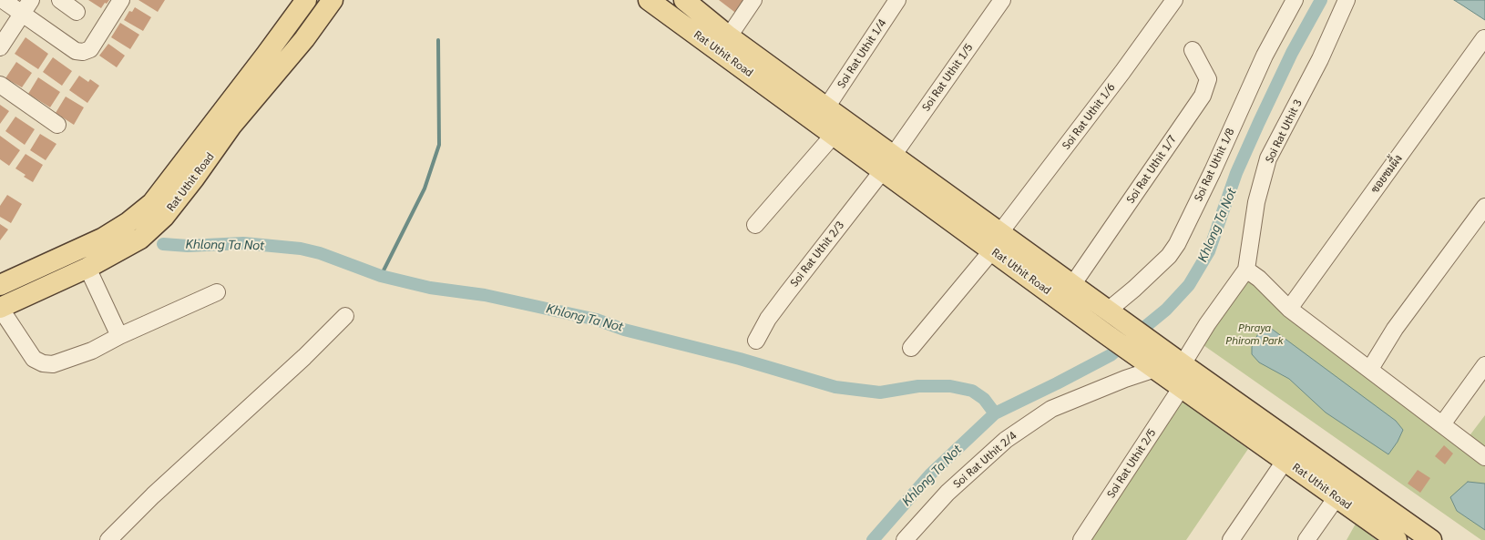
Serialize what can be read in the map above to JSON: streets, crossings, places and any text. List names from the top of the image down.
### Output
{
  "streets": {
    "main road": ["Rat Uthit Road"],
    "street": [
      "Soi Rat Uthit 1/4",
      "Soi Rat Uthit 1/5",
      "Soi Rat Uthit 1/6",
      "Soi Rat Uthit 3",
      "Soi Rat Uthit 1/8",
      "Soi Rat Uthit 1/7",
      "ซอยชมผึ้ง",
      "Soi Rat Uthit 2/3",
      "Soi Rat Uthit 2/4",
      "Soi Rat Uthit 2/5"
    ]
  },
  "crossings": [
    ["Rat Uthit Road", "Soi Rat Uthit 1/4"],
    ["Rat Uthit Road", "Soi Rat Uthit 1/5"],
    ["Rat Uthit Road", "Soi Rat Uthit 1/6"],
    ["Rat Uthit Road", "Soi Rat Uthit 3"],
    ["Rat Uthit Road", "Soi Rat Uthit 1/8"],
    ["Rat Uthit Road", "Soi Rat Uthit 1/7"],
    ["Rat Uthit Road", "Soi Rat Uthit 2/3"],
    ["Rat Uthit Road", "Soi Rat Uthit 2/4"],
    ["Rat Uthit Road", "Soi Rat Uthit 2/5"],
    ["Soi Rat Uthit 1/5", "Soi Rat Uthit 2/3"]
  ],
  "water": ["Khlong Ta Not"],
  "parks": ["Phraya Phirom Park"]
}
